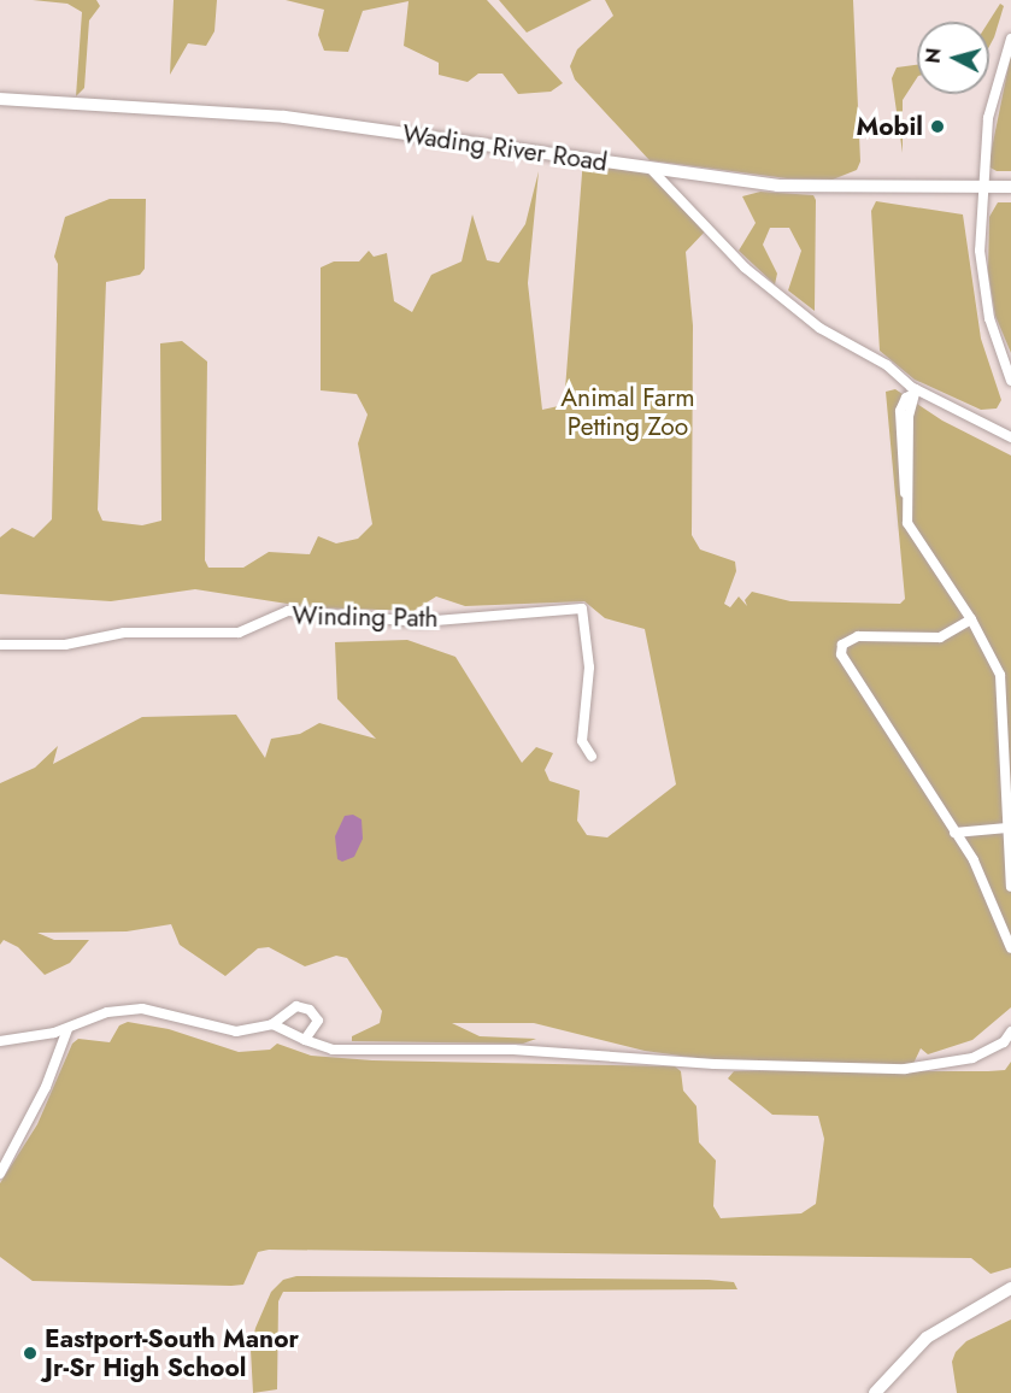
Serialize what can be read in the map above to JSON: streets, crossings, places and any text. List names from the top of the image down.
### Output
{
  "streets": {
    "main road": ["Wading River Road"],
    "street": ["Winding Path"]
  },
  "parks": ["Animal Farm Petting Zoo"],
  "places": ["Mobil", "Eastport-South Manor Jr-Sr High School"],
  "north": "left"
}
